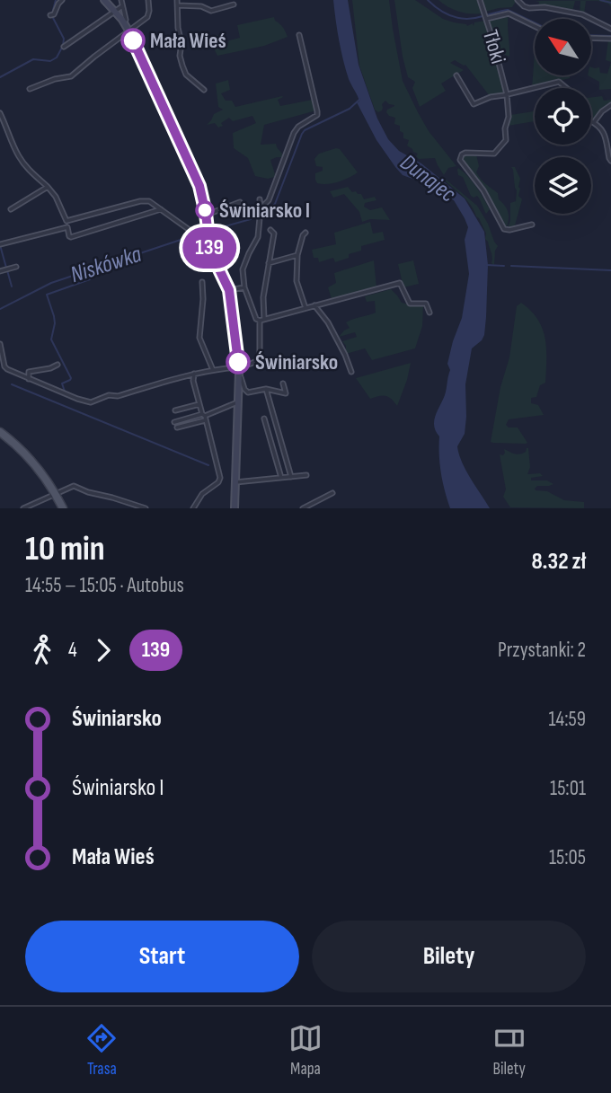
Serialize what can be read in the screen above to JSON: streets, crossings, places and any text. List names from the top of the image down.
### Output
{
  "streets": {
    "street": ["Tłoki"]
  },
  "water": ["Dunajec", "Niskówka"],
  "places": ["Mała Wieś", "Świniarsko I", "Świniarsko"],
  "lines": ["bus line 139"],
  "north": "top left",
  "page": {
    "on_map": "139",
    "heading": ["10 min", "14:55 – 15:05 · Autobus", "8.32 zł"],
    "legs": ["4", "139", "Przystanki: 2"],
    "list": [
      {
        "name": "Świniarsko",
        "value": "14:59"
      },
      {
        "name": "Świniarsko I",
        "value": "15:01"
      },
      {
        "name": "Mała Wieś",
        "value": "15:05"
      }
    ],
    "buttons": ["Start", "Bilety"],
    "tabs": ["Trasa", "Mapa", "Bilety"]
  }
}
